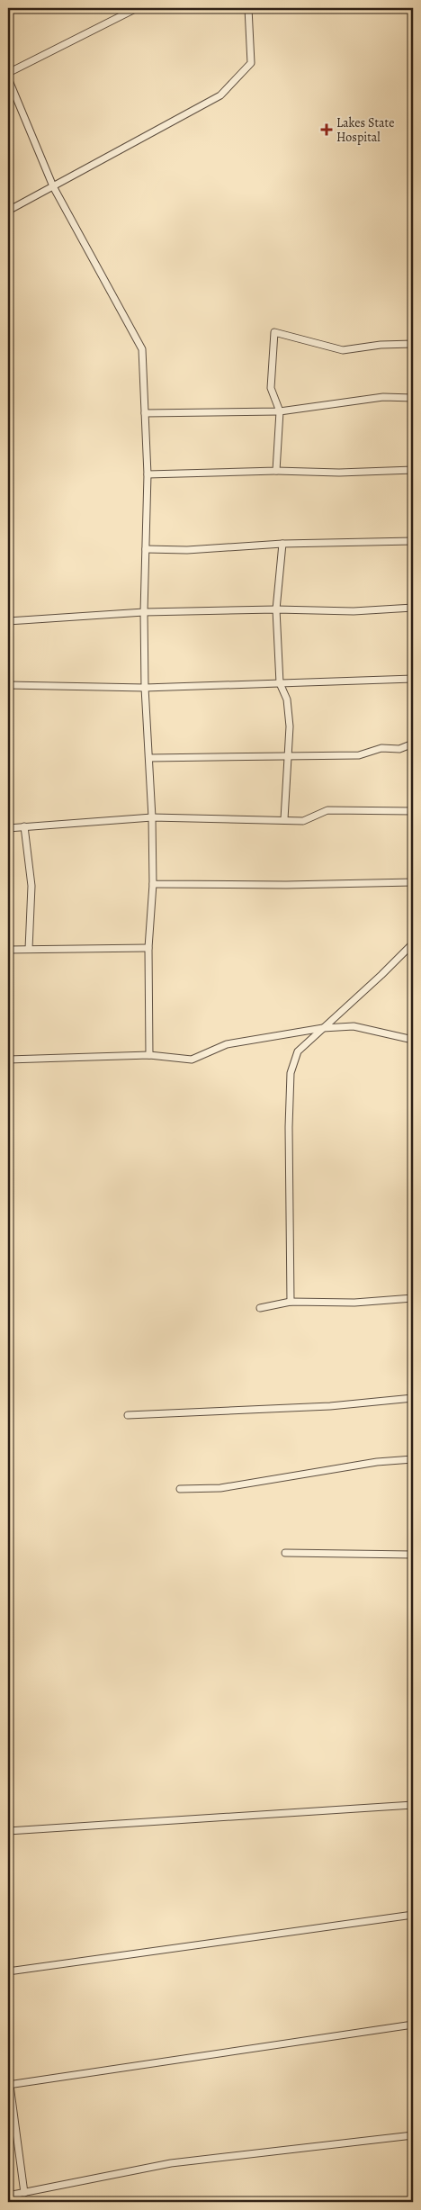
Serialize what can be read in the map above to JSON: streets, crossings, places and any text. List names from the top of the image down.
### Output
{
  "places": {
    "health": ["Lakes State Hospital"]
  }
}
